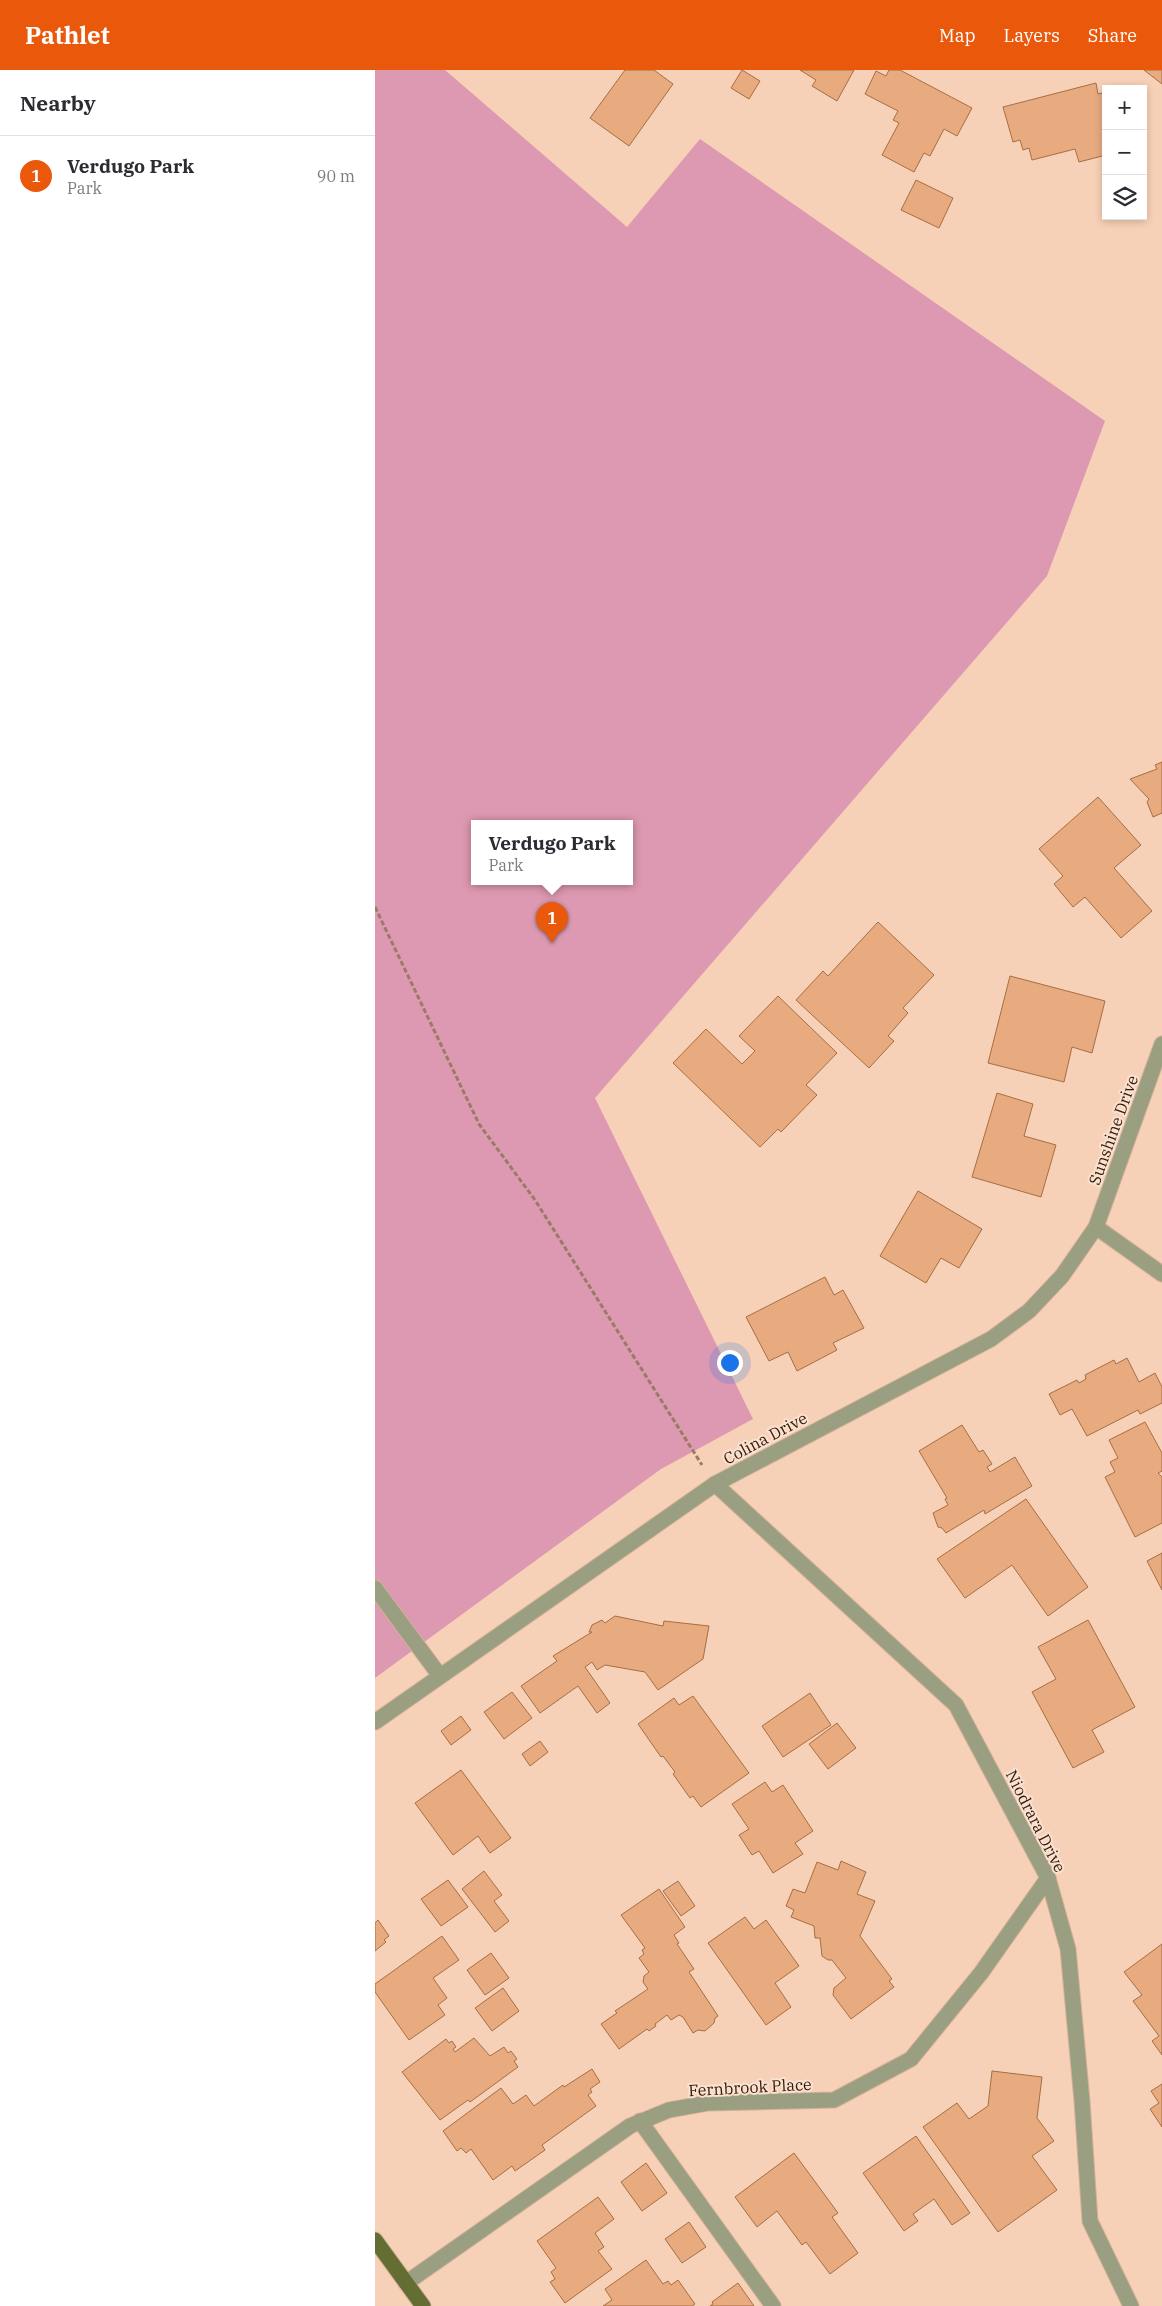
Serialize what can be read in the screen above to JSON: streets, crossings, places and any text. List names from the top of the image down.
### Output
{
  "streets": {
    "street": [
      "Sunshine Drive",
      "Colina Drive",
      "Niodrara Drive",
      "Fernbrook Place"
    ]
  },
  "crossings": [
    ["Sunshine Drive", "Colina Drive"],
    ["Colina Drive", "Niodrara Drive"],
    ["Niodrara Drive", "Fernbrook Place"]
  ],
  "page": {
    "header": "Pathlet",
    "nav": ["Map", "Layers", "Share"],
    "heading": "Nearby",
    "map_buttons": ["+", "−"],
    "list": [
      {
        "mark": "1",
        "name": "Verdugo Park",
        "note": "Park",
        "value": "90 m"
      }
    ],
    "popup": ["Verdugo Park", "Park"],
    "pins": "1"
  }
}
